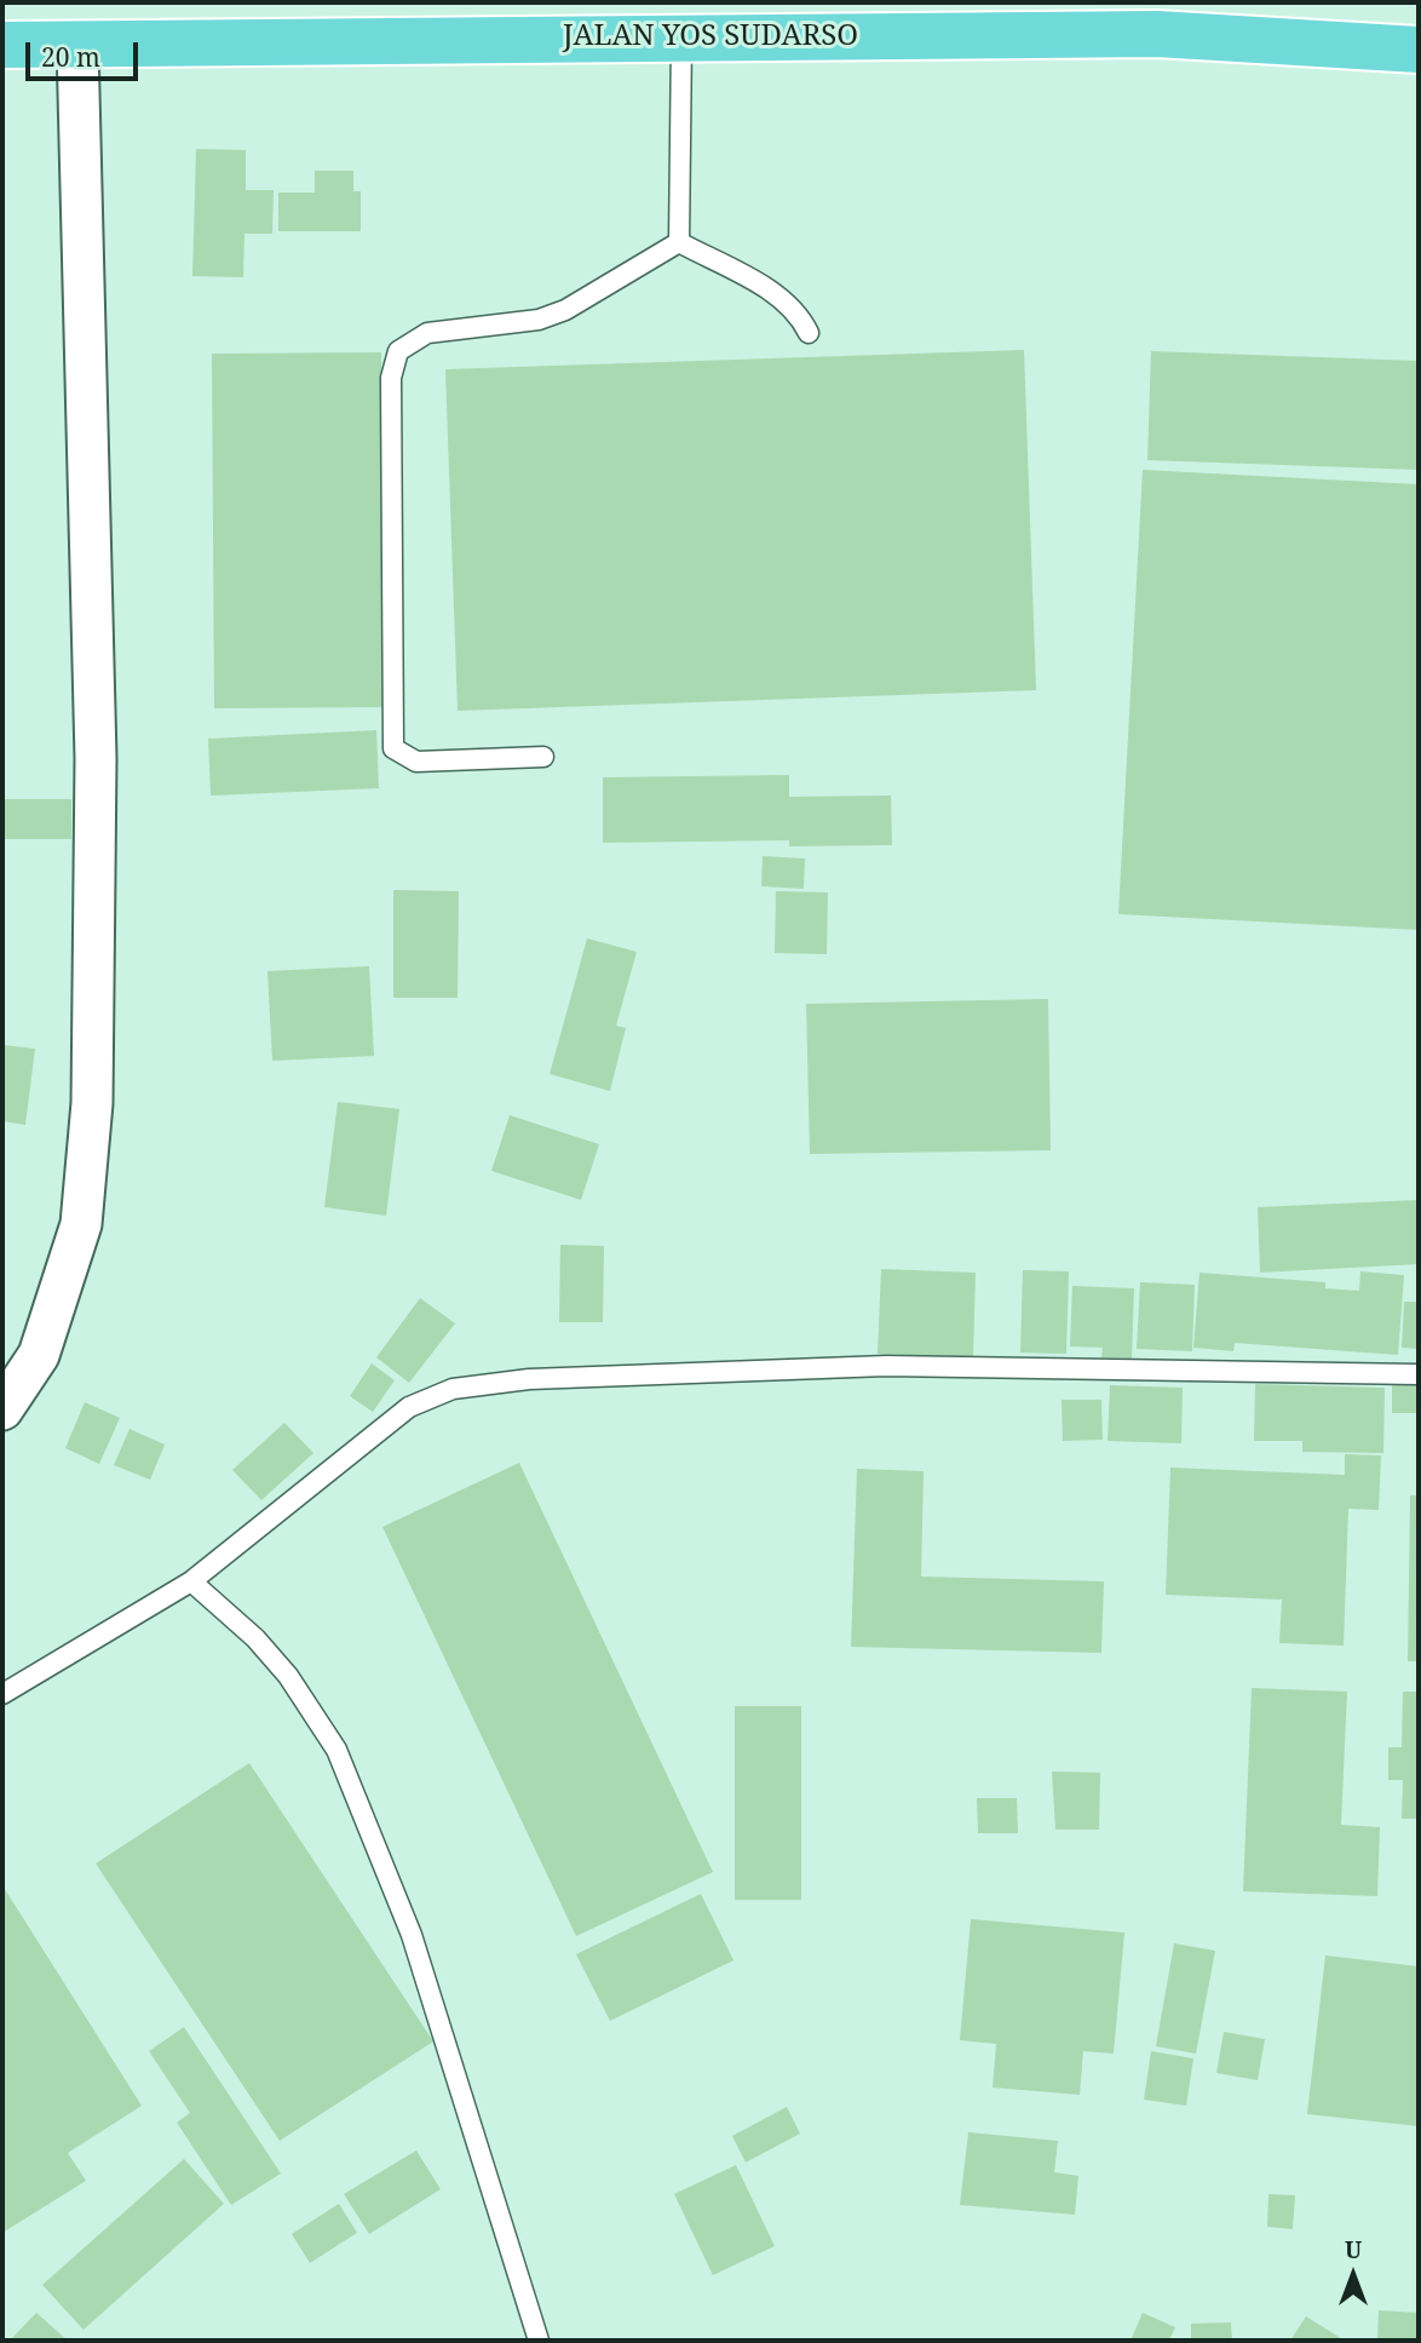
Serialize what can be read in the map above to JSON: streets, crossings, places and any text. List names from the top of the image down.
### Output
{
  "streets": {
    "main road": ["JALAN YOS SUDARSO"]
  },
  "scale_bar": "20 m",
  "north": "top"
}
